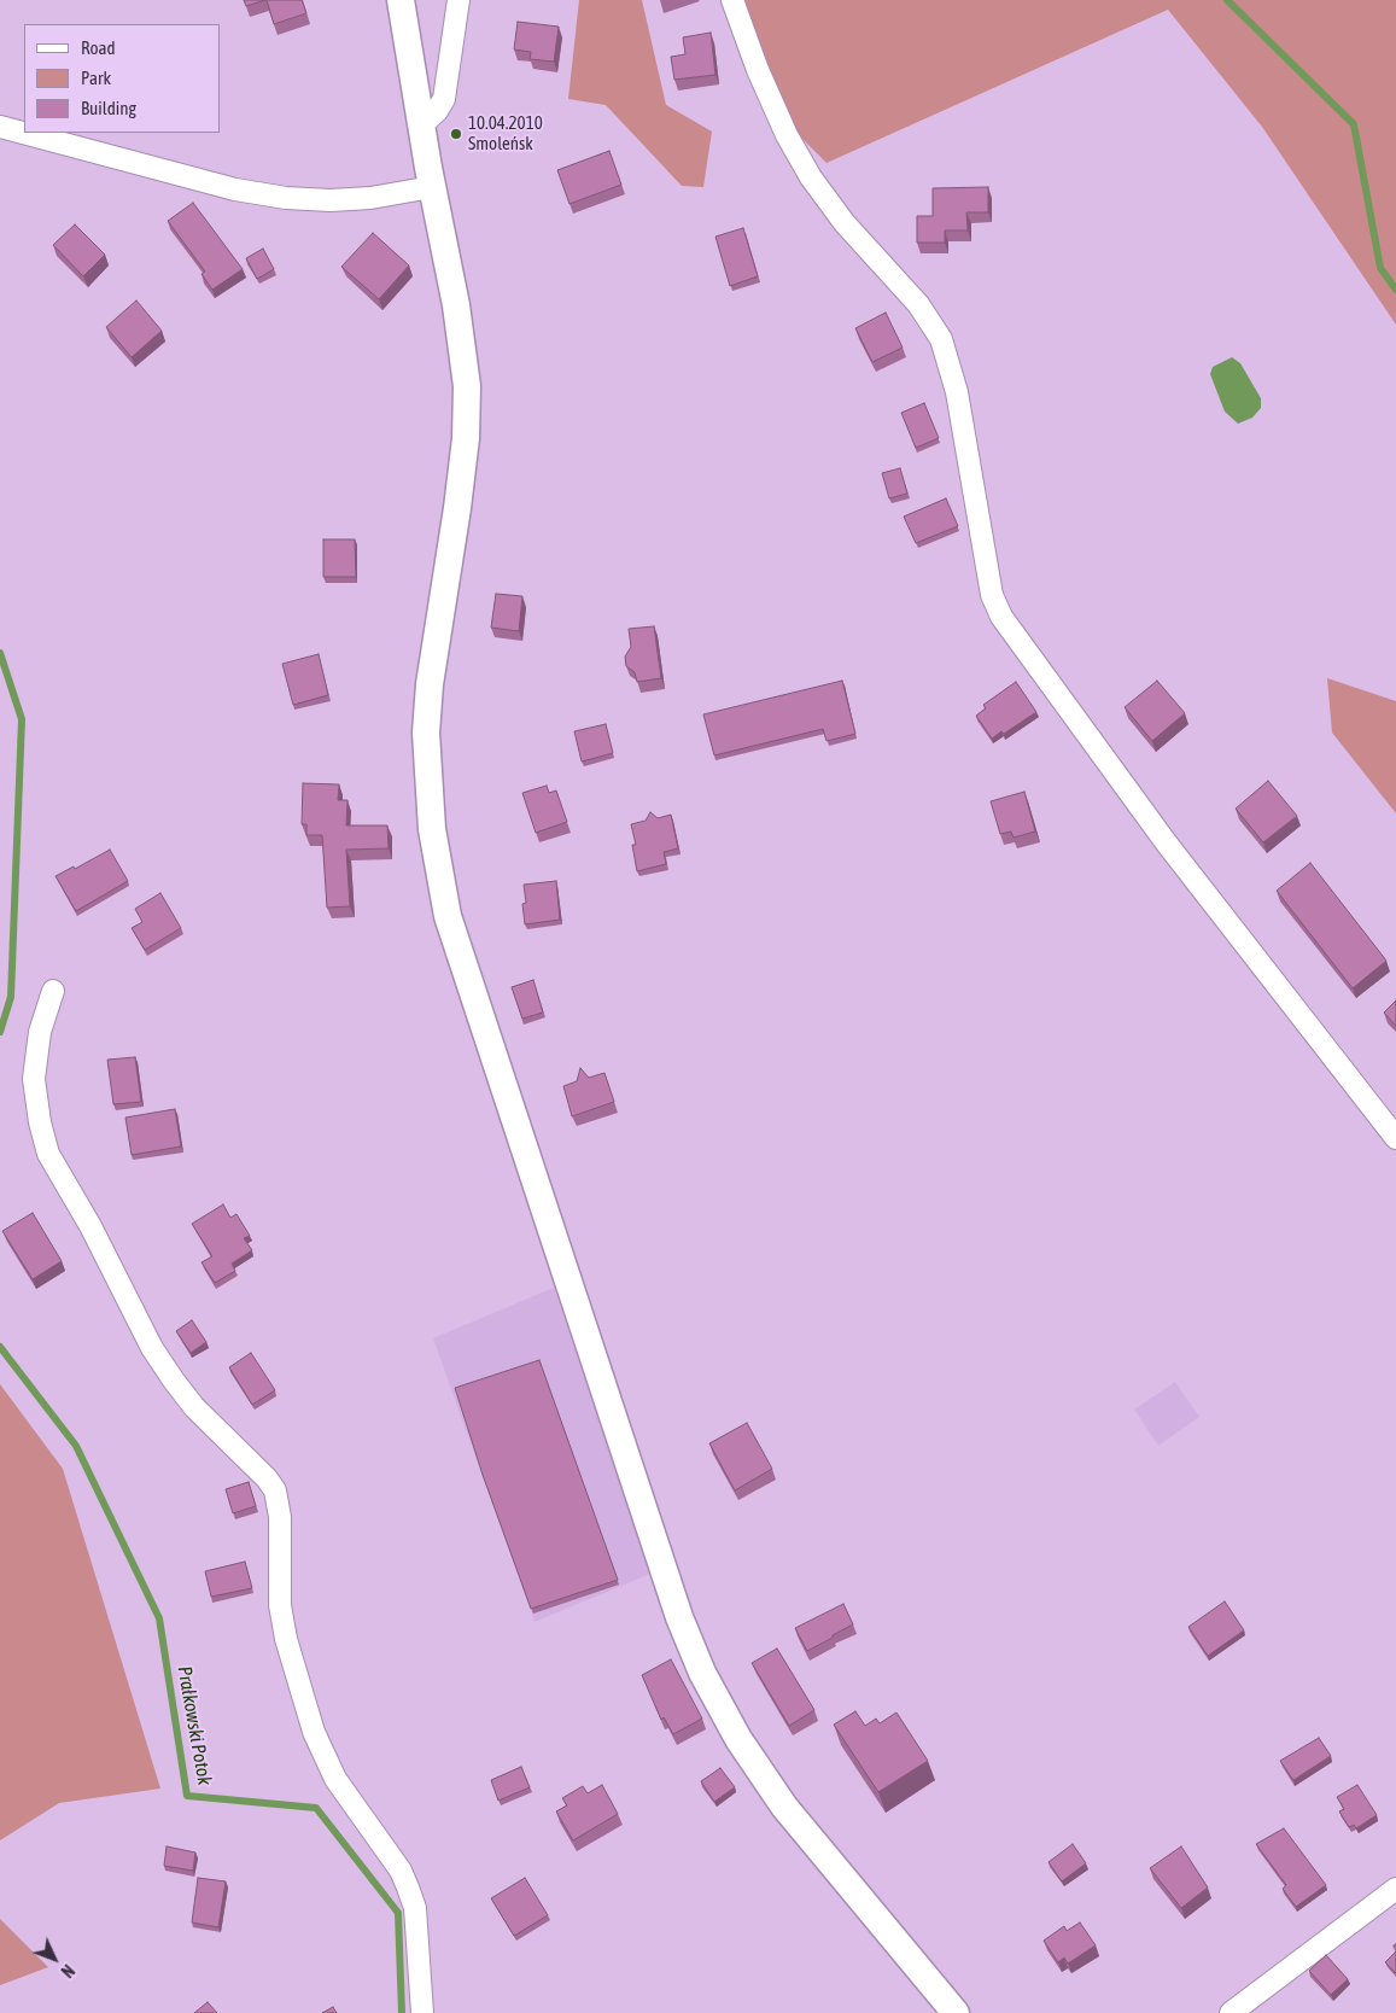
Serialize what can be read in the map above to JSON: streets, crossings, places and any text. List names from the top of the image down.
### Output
{
  "water": ["Prałkowski Potok"],
  "places": ["10.04.2010 Smoleńsk"],
  "legend": ["Road", "Park", "Building"],
  "north": "bottom right"
}
